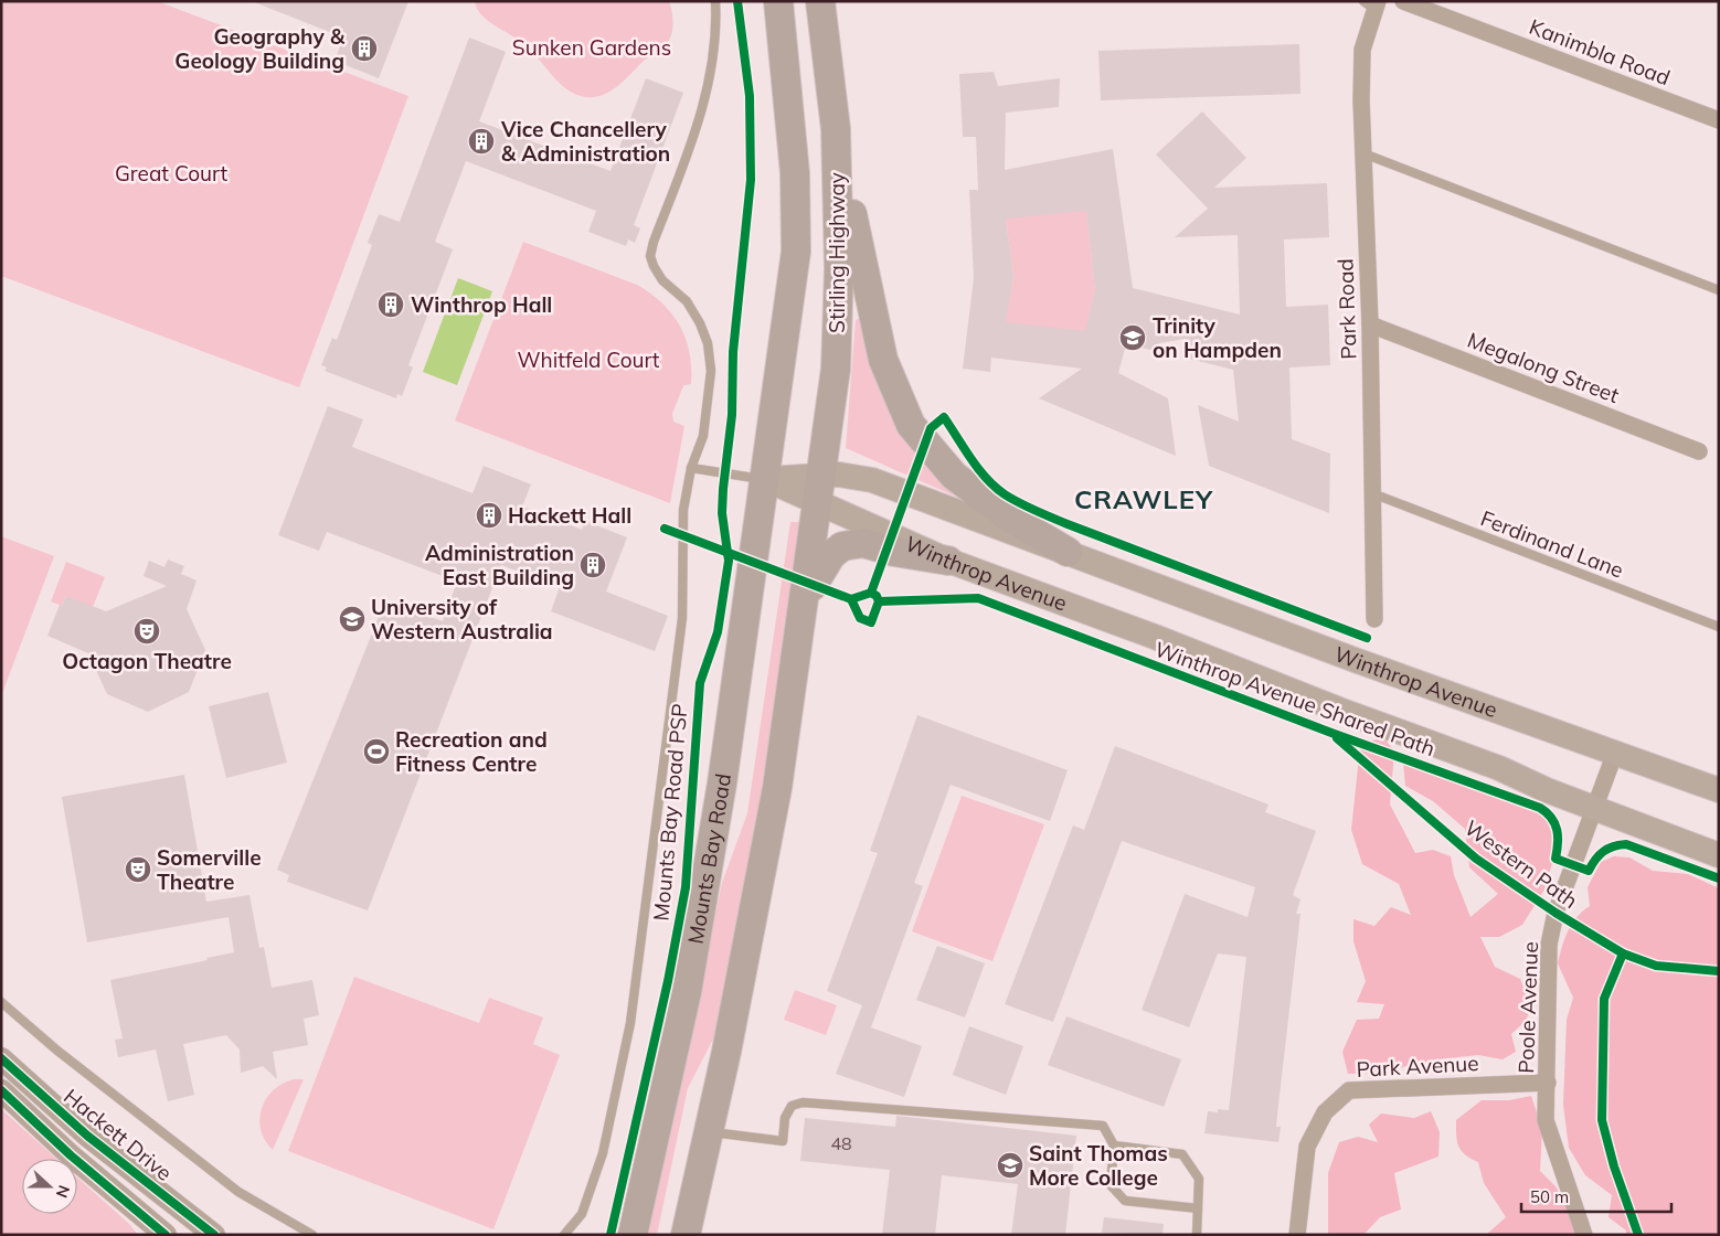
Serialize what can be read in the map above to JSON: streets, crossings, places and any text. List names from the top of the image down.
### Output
{
  "streets": {
    "highway": ["Stirling Highway", "Mounts Bay Road"],
    "main road": ["Winthrop Avenue", "Hackett Drive"],
    "street": [
      "Kanimbla Road",
      "Park Road",
      "Megalong Street",
      "Poole Avenue",
      "Park Avenue"
    ],
    "lane": ["Ferdinand Lane"],
    "cycle path": ["Winthrop Avenue Shared Path", "Mounts Bay Road PSP"]
  },
  "crossings": [
    ["Stirling Highway", "Winthrop Avenue"],
    ["Stirling Highway", "Mounts Bay Road"],
    ["Park Road", "Megalong Street"],
    ["Park Road", "Ferdinand Lane"],
    ["Winthrop Avenue", "Mounts Bay Road"],
    ["Winthrop Avenue", "Poole Avenue"],
    ["Poole Avenue", "Park Avenue"]
  ],
  "districts": ["CRAWLEY"],
  "parks": ["Sunken Gardens", "Great Court", "Whitfeld Court"],
  "places": {
    "building": [
      "Geography & Geology Building",
      "Vice Chancellery & Administration",
      "Winthrop Hall",
      "Hackett Hall",
      "Administration East Building"
    ],
    "school or university": ["Trinity on Hampden", "University of Western Australia", "Saint Thomas More College"],
    "theatre": ["Octagon Theatre", "Somerville Theatre"],
    "sports": ["Recreation and Fitness Centre"]
  },
  "house_numbers": ["48"],
  "scale_bar": "50 m",
  "north": "right"
}
